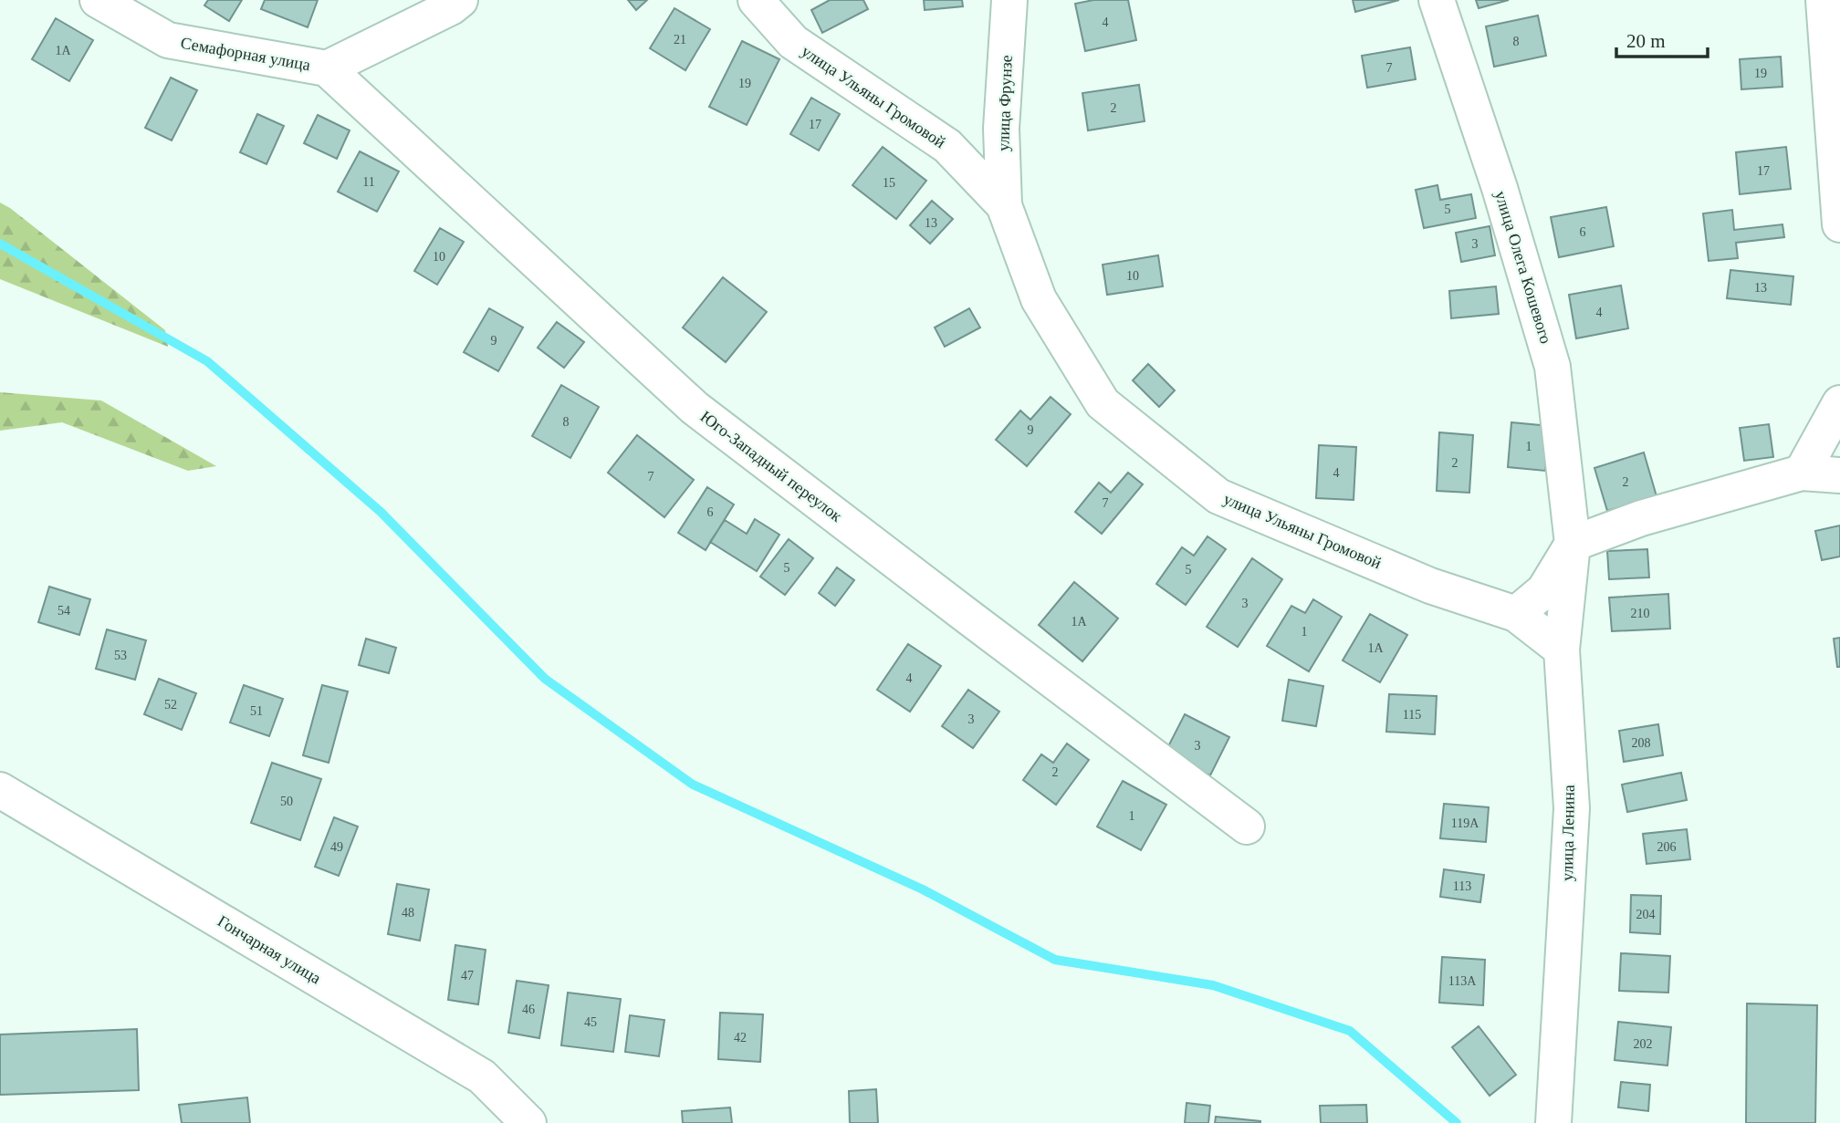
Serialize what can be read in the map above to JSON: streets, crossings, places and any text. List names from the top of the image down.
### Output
{
  "streets": {
    "street": [
      "Семафорная улица",
      "улица Ульяны Громовой",
      "улица Фрунзе",
      "улица Олега Кошевого",
      "Юго-Западный переулок",
      "улица Ленина",
      "Гончарная улица"
    ]
  },
  "crossings": [
    ["Семафорная улица", "Юго-Западный переулок"],
    ["улица Ульяны Громовой", "улица Фрунзе"],
    ["улица Ульяны Громовой", "улица Ленина"],
    ["улица Олега Кошевого", "улица Ленина"]
  ],
  "house_numbers": [
    "4",
    "21",
    "8",
    "1А",
    "7",
    "19",
    "19",
    "2",
    "17",
    "17",
    "11",
    "15",
    "5",
    "13",
    "6",
    "3",
    "10",
    "10",
    "13",
    "4",
    "9",
    "8",
    "9",
    "1",
    "2",
    "4",
    "7",
    "2",
    "7",
    "6",
    "5",
    "5",
    "3",
    "54",
    "210",
    "1А",
    "1",
    "1А",
    "53",
    "4",
    "52",
    "51",
    "115",
    "3",
    "208",
    "3",
    "2",
    "50",
    "1",
    "119А",
    "49",
    "206",
    "113",
    "48",
    "204",
    "47",
    "113А",
    "46",
    "45",
    "42",
    "202"
  ],
  "scale_bar": "20 m"
}
